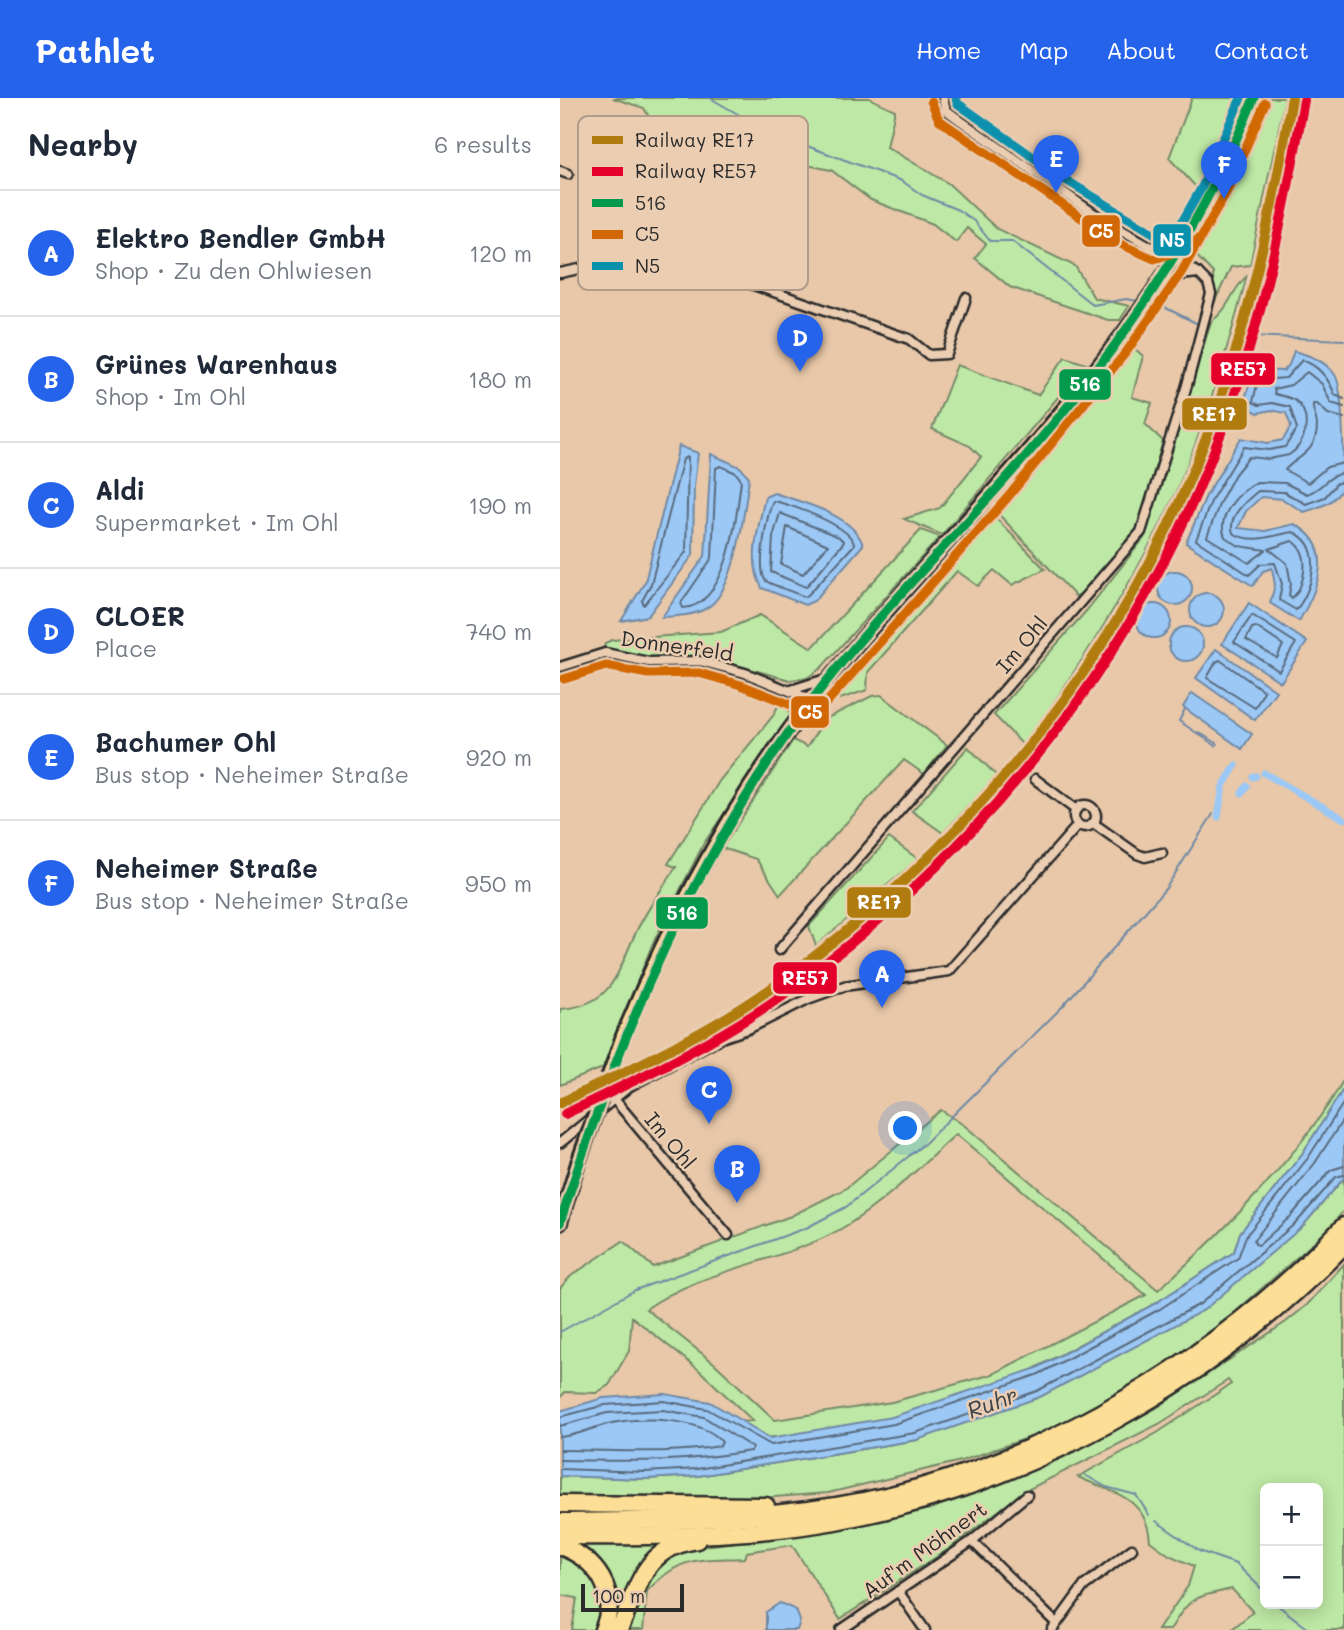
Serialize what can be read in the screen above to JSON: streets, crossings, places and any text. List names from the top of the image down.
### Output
{
  "streets": {
    "street": ["Im Ohl", "Donnerfeld", "Auf'm Möhnert"]
  },
  "water": ["Ruhr"],
  "lines": [
    "rail line RE17",
    "transit line 516",
    "transit line N5",
    "rail line RE57",
    "transit line C5"
  ],
  "legend": [
    "Railway RE17",
    "Railway RE57",
    "516",
    "C5",
    "N5"
  ],
  "scale_bar": "100 m",
  "page": {
    "header": "Pathlet",
    "nav": [
      "Home",
      "Map",
      "About",
      "Contact"
    ],
    "heading": ["Nearby", "6 results"],
    "pins": [
      "E",
      "F",
      "D",
      "A",
      "C",
      "B"
    ],
    "list": [
      {
        "mark": "A",
        "name": "Elektro Bendler GmbH",
        "note": "Shop · Zu den Ohlwiesen",
        "value": "120 m"
      },
      {
        "mark": "B",
        "name": "Grünes Warenhaus",
        "note": "Shop · Im Ohl",
        "value": "180 m"
      },
      {
        "mark": "C",
        "name": "Aldi",
        "note": "Supermarket · Im Ohl",
        "value": "190 m"
      },
      {
        "mark": "D",
        "name": "CLOER",
        "note": "Place",
        "value": "740 m"
      },
      {
        "mark": "E",
        "name": "Bachumer Ohl",
        "note": "Bus stop · Neheimer Straße",
        "value": "920 m"
      },
      {
        "mark": "F",
        "name": "Neheimer Straße",
        "note": "Bus stop · Neheimer Straße",
        "value": "950 m"
      }
    ],
    "map_buttons": ["+", "−"],
    "scale": "100 m"
  }
}
